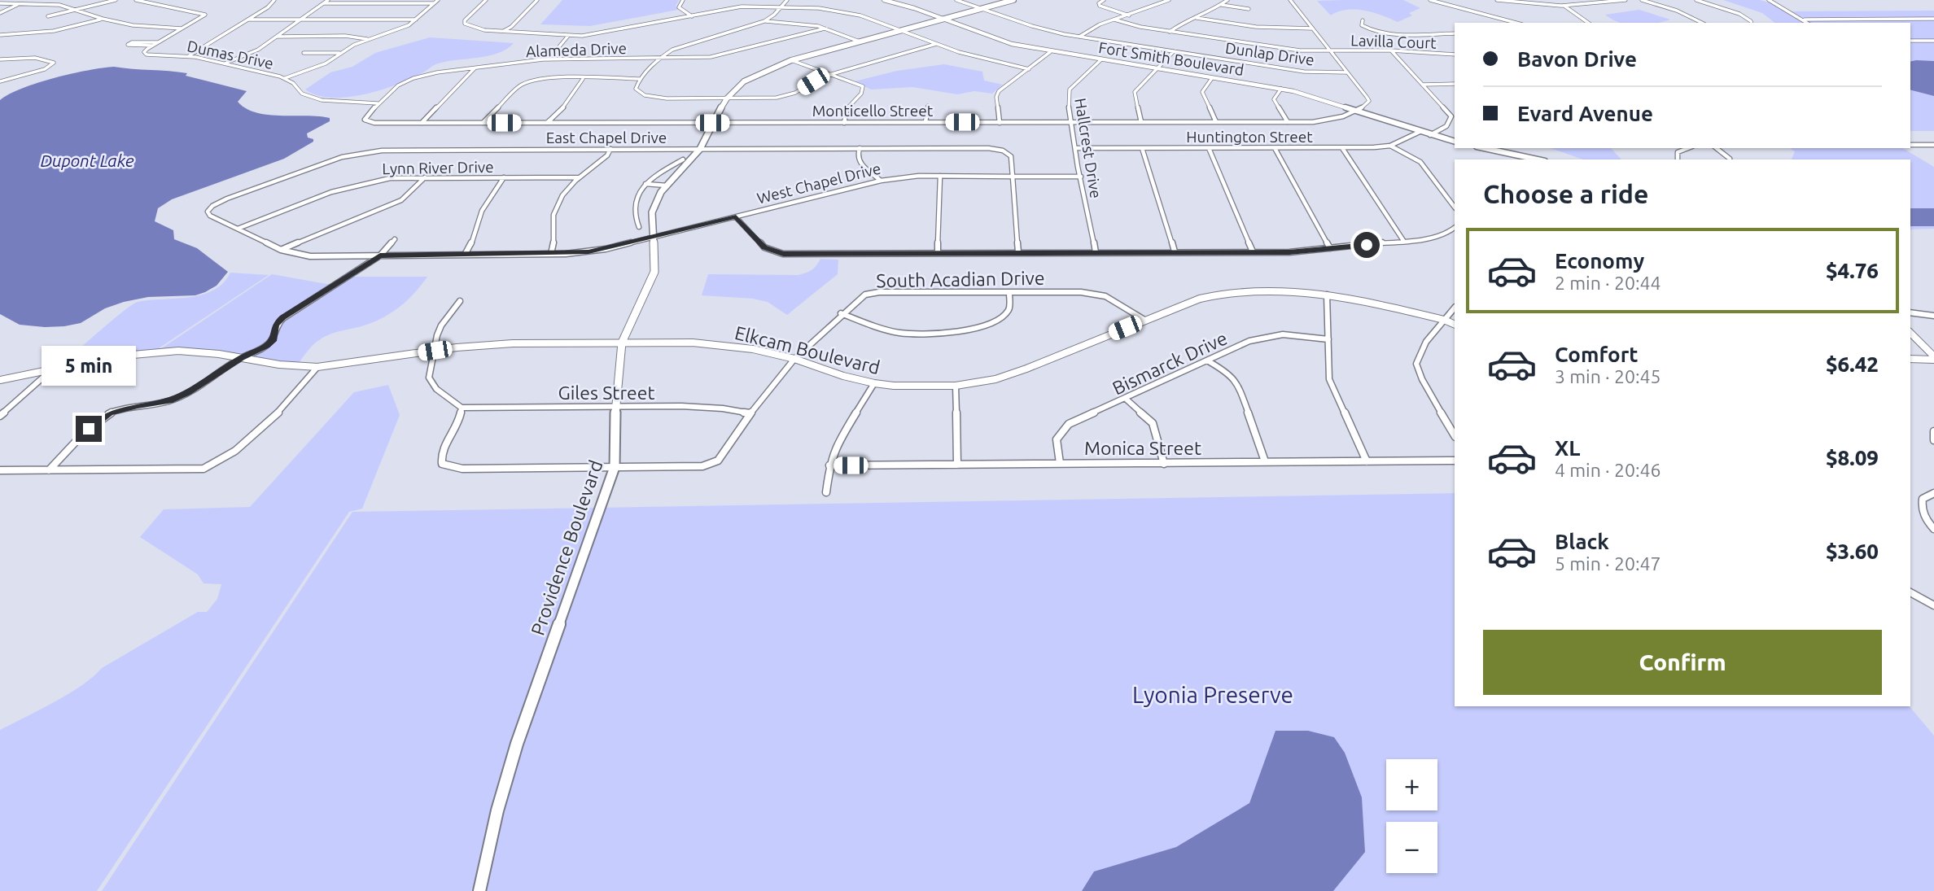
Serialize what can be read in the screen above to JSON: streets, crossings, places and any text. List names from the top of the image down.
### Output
{
  "streets": {
    "main road": ["Providence Boulevard"],
    "street": [
      "Lavilla Court",
      "Alameda Drive",
      "Dunlap Drive",
      "Dumas Drive",
      "Fort Smith Boulevard",
      "Monticello Street",
      "Huntington Street",
      "East Chapel Drive",
      "Hallcrest Drive",
      "Lynn River Drive",
      "West Chapel Drive",
      "South Acadian Drive",
      "Elkcam Boulevard",
      "Bismarck Drive",
      "Giles Street",
      "Monica Street"
    ]
  },
  "crossings": [
    ["Alameda Drive", "Dumas Drive"],
    ["Dunlap Drive", "Providence Boulevard"],
    ["Fort Smith Boulevard", "Monticello Street"],
    ["Fort Smith Boulevard", "Huntington Street"],
    ["Fort Smith Boulevard", "Hallcrest Drive"],
    ["Fort Smith Boulevard", "Providence Boulevard"],
    ["Monticello Street", "Hallcrest Drive"],
    ["Monticello Street", "Providence Boulevard"],
    ["Huntington Street", "Hallcrest Drive"],
    ["East Chapel Drive", "West Chapel Drive"],
    ["East Chapel Drive", "Providence Boulevard"],
    ["Hallcrest Drive", "West Chapel Drive"],
    ["Lynn River Drive", "West Chapel Drive"],
    ["West Chapel Drive", "Providence Boulevard"],
    ["South Acadian Drive", "Elkcam Boulevard"],
    ["South Acadian Drive", "Giles Street"],
    ["South Acadian Drive", "Providence Boulevard"],
    ["Elkcam Boulevard", "Providence Boulevard"],
    ["Bismarck Drive", "Monica Street"],
    ["Giles Street", "Providence Boulevard"]
  ],
  "water": ["Dupont Lake"],
  "parks": ["Lyonia Preserve"],
  "page": {
    "banner": ["Bavon Drive", "Evard Avenue"],
    "heading": "Choose a ride",
    "list": [
      {
        "name": "Economy",
        "note": "2 min · 20:44",
        "value": "$4.76"
      },
      {
        "name": "Comfort",
        "note": "3 min · 20:45",
        "value": "$6.42"
      },
      {
        "name": "XL",
        "note": "4 min · 20:46",
        "value": "$8.09"
      },
      {
        "name": "Black",
        "note": "5 min · 20:47",
        "value": "$3.60"
      }
    ],
    "bubble": "5 min",
    "buttons": "Confirm",
    "map_buttons": ["+", "−"]
  }
}
